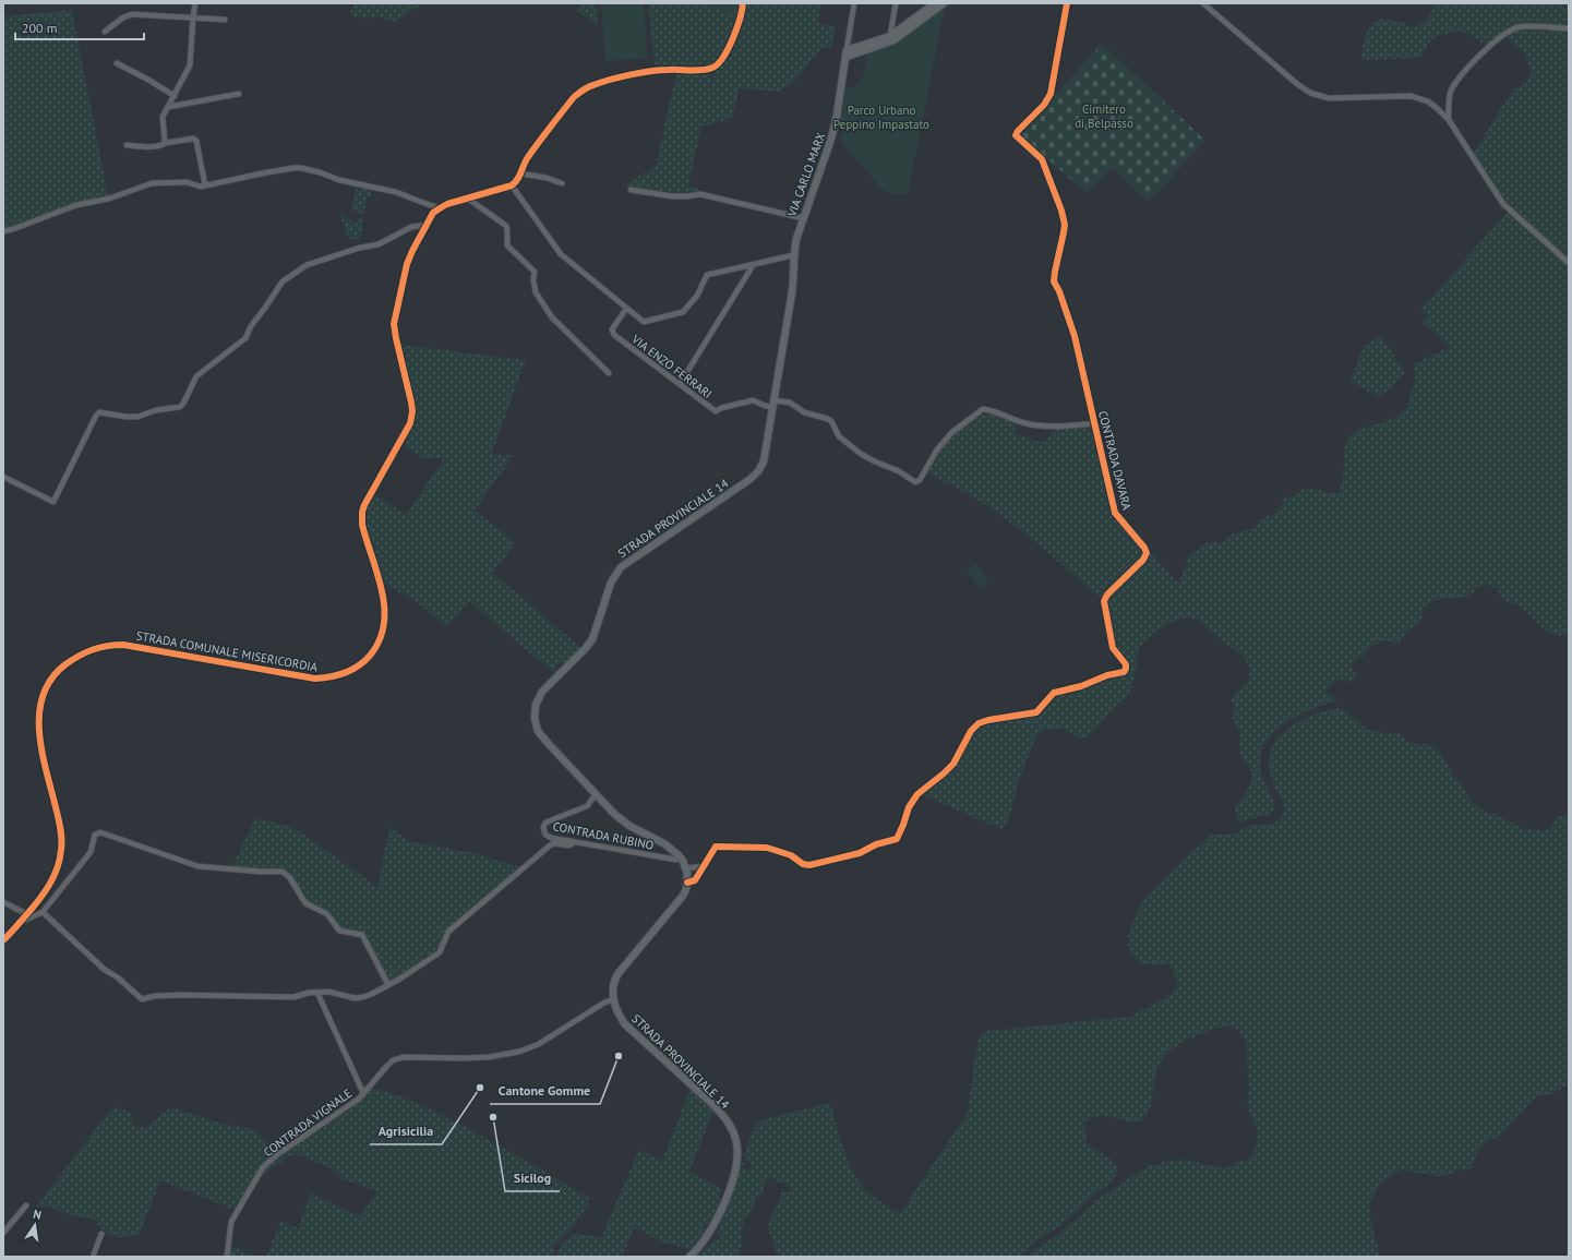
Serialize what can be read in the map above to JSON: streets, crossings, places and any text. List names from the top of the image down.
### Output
{
  "streets": {
    "main road": ["VIA CARLO MARX", "STRADA PROVINCIALE 14"],
    "street": [
      "VIA ENZO FERRARI",
      "CONTRADA DAVARA",
      "STRADA COMUNALE MISERICORDIA",
      "CONTRADA RUBINO",
      "CONTRADA VIGNALE"
    ]
  },
  "crossings": [
    ["VIA CARLO MARX", "STRADA PROVINCIALE 14"],
    ["VIA ENZO FERRARI", "STRADA PROVINCIALE 14"],
    ["CONTRADA DAVARA", "STRADA PROVINCIALE 14"],
    ["STRADA PROVINCIALE 14", "CONTRADA RUBINO"],
    ["STRADA PROVINCIALE 14", "CONTRADA VIGNALE"]
  ],
  "parks": ["Cimitero di Belpasso", "Parco Urbano Peppino Impastato"],
  "places": ["Cantone Gomme", "Agrisicilia", "Sicilog"],
  "scale_bar": "200 m",
  "north": "top"
}
